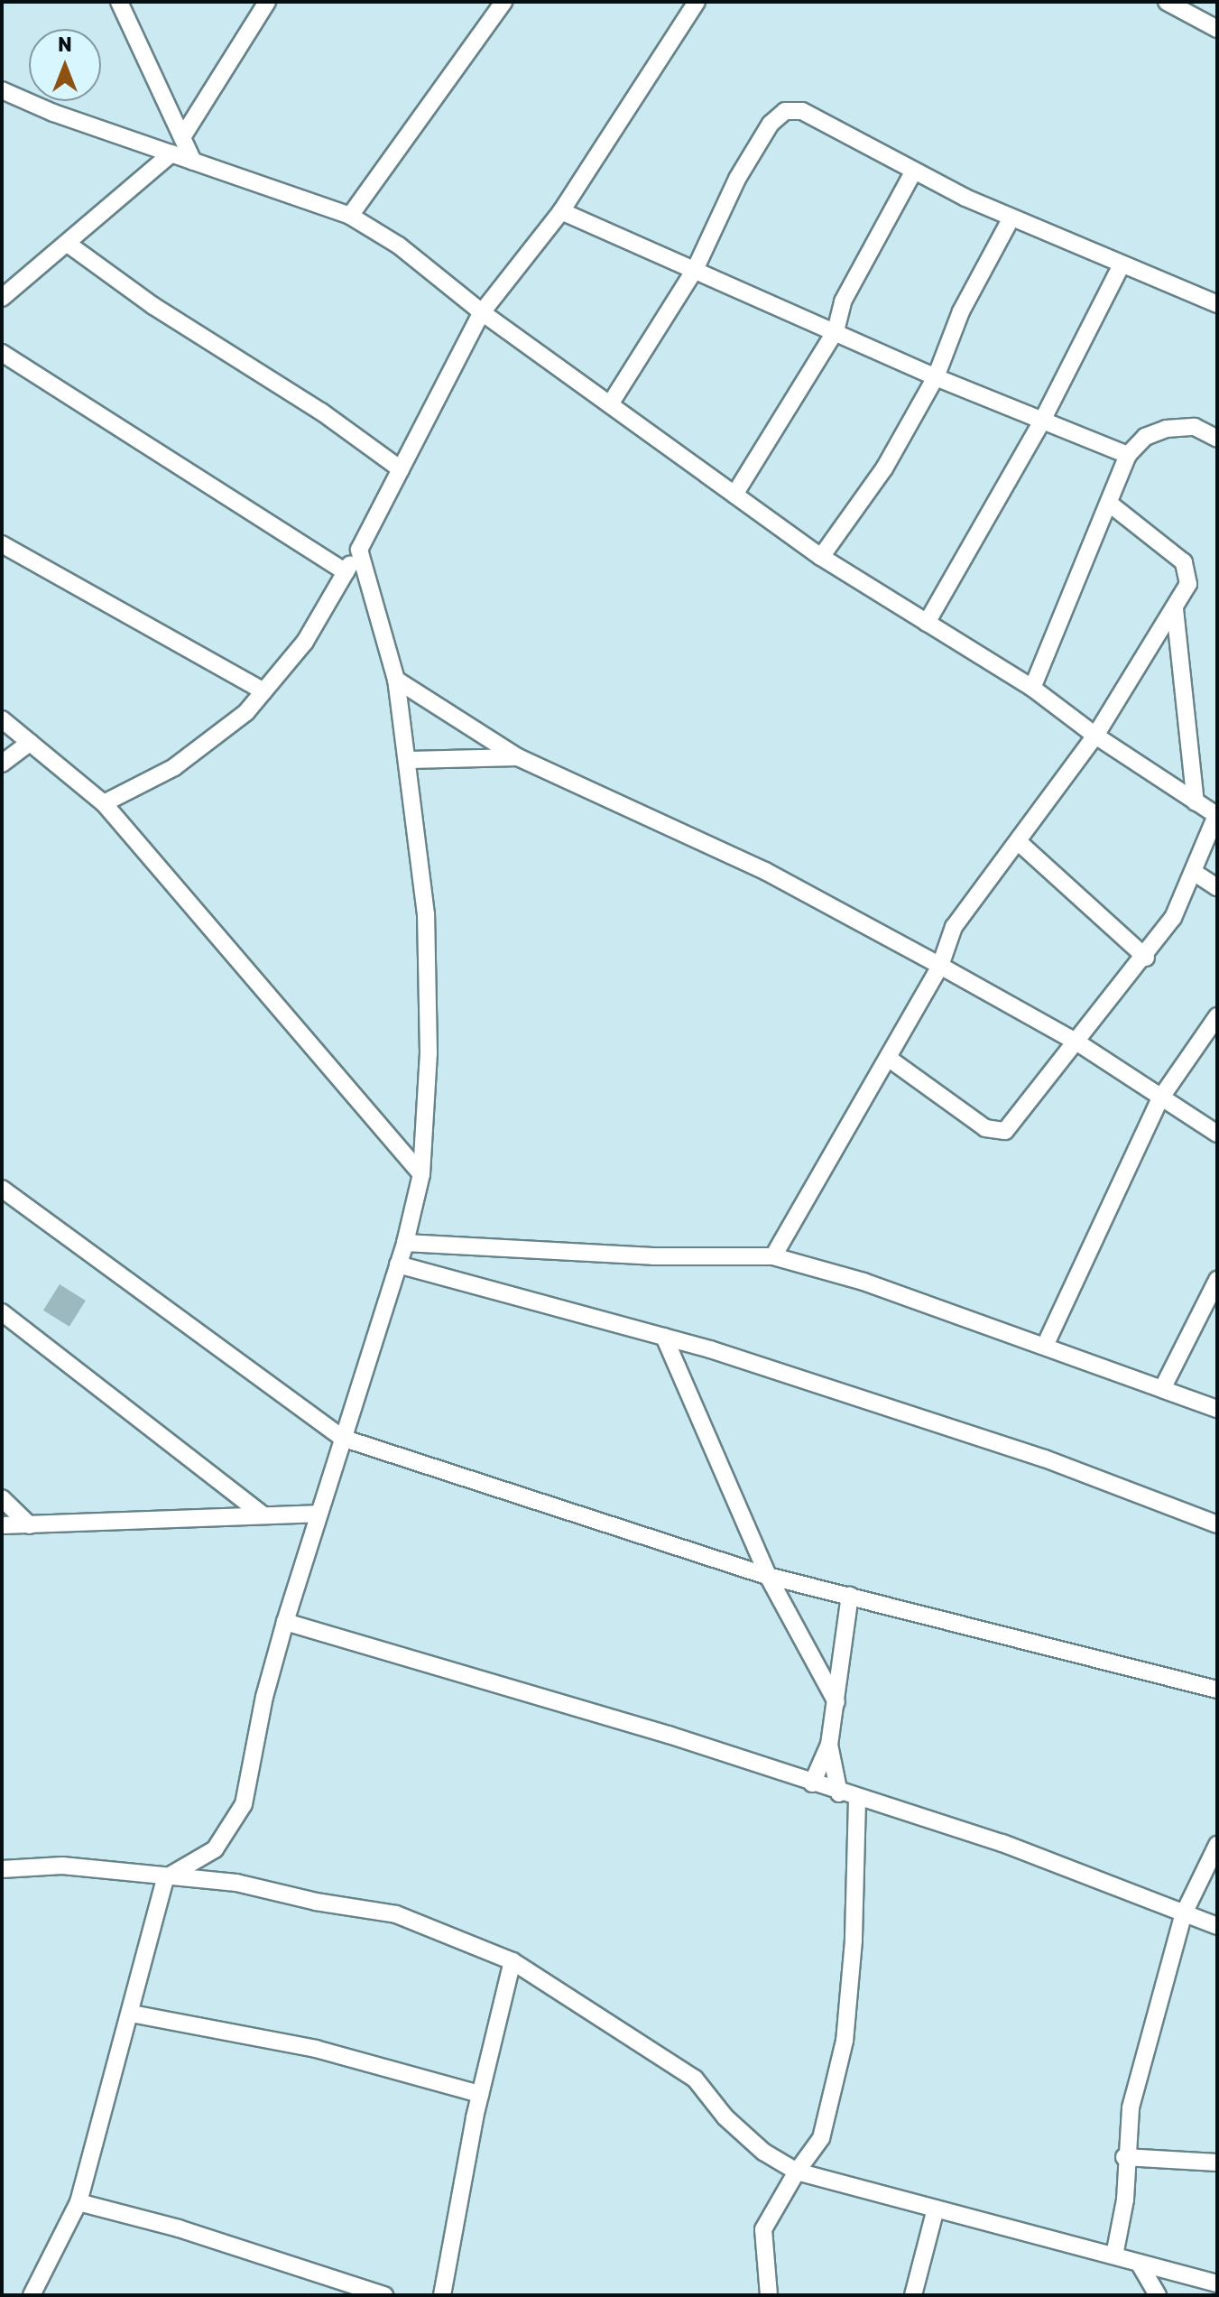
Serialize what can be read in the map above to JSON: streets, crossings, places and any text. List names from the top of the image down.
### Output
{
  "north": "top"
}
